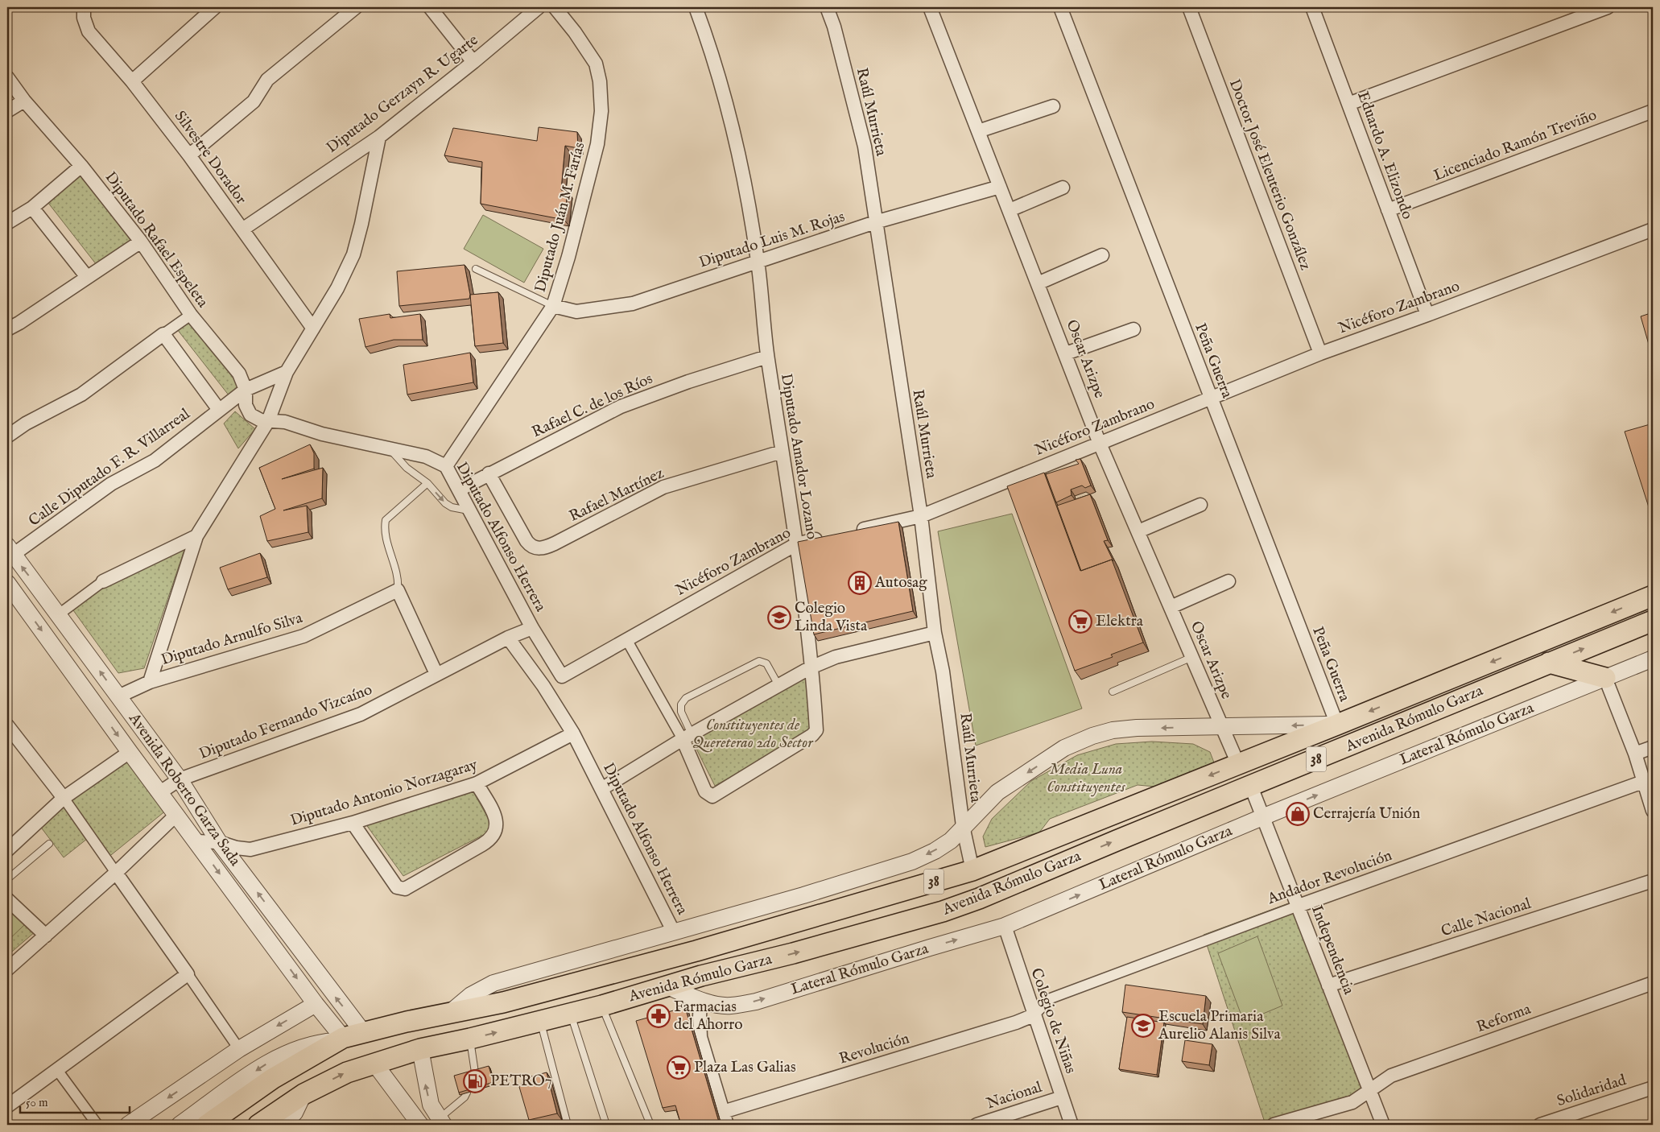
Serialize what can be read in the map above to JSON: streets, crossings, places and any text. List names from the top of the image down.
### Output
{
  "streets": {
    "main road": ["Avenida Rómulo Garza", "38"],
    "street": [
      "Diputado Gerzayn R. Ugarte",
      "Raúl Murrieta",
      "Licenciado Ramón Treviño",
      "Eduardo A. Elizondo",
      "Silvestre Dorador",
      "Doctor José Eleuterio González",
      "Diputado Juán M. Farías",
      "Diputado Rafael Espeleta",
      "Diputado Luis M. Rojas",
      "Nicéforo Zambrano",
      "Oscar Arizpe",
      "Peña Guerra",
      "Rafael C. de los Ríos",
      "Diputado Amador Lozano",
      "Calle Diputado F. R. Villarreal",
      "Rafael Martínez",
      "Diputado Alfonso Herrera",
      "Diputado Arnulfo Silva",
      "Diputado Fernando Vizcaíno",
      "Lateral Rómulo Garza",
      "Avenida Roberto Garza Sada",
      "Diputado Antonio Norzagaray",
      "Andador Revolución",
      "Calle Nacional",
      "Independencia",
      "Reforma",
      "Colegio de Niñas",
      "Revolución",
      "Solidaridad",
      "Nacional"
    ]
  },
  "crossings": [
    ["Diputado Gerzayn R. Ugarte", "Silvestre Dorador"],
    ["Raúl Murrieta", "Diputado Luis M. Rojas"],
    ["Raúl Murrieta", "Nicéforo Zambrano"],
    ["Raúl Murrieta", "Avenida Rómulo Garza"],
    ["Licenciado Ramón Treviño", "Eduardo A. Elizondo"],
    ["Eduardo A. Elizondo", "Nicéforo Zambrano"],
    ["Doctor José Eleuterio González", "Nicéforo Zambrano"],
    ["Diputado Juán M. Farías", "Diputado Luis M. Rojas"],
    ["Diputado Juán M. Farías", "Diputado Alfonso Herrera"],
    ["Diputado Rafael Espeleta", "Calle Diputado F. R. Villarreal"],
    ["Diputado Rafael Espeleta", "Diputado Alfonso Herrera"],
    ["Diputado Luis M. Rojas", "Oscar Arizpe"],
    ["Diputado Luis M. Rojas", "Diputado Amador Lozano"],
    ["Nicéforo Zambrano", "Oscar Arizpe"],
    ["Nicéforo Zambrano", "Peña Guerra"],
    ["Nicéforo Zambrano", "Diputado Amador Lozano"],
    ["Nicéforo Zambrano", "Diputado Alfonso Herrera"],
    ["Oscar Arizpe", "Avenida Rómulo Garza"],
    ["Peña Guerra", "Avenida Rómulo Garza"],
    ["Rafael C. de los Ríos", "Diputado Amador Lozano"],
    ["Rafael C. de los Ríos", "Rafael Martínez"],
    ["Rafael C. de los Ríos", "Diputado Alfonso Herrera"],
    ["Diputado Amador Lozano", "Rafael Martínez"],
    ["Calle Diputado F. R. Villarreal", "Avenida Roberto Garza Sada"],
    ["Diputado Alfonso Herrera", "Avenida Rómulo Garza"],
    ["Diputado Alfonso Herrera", "Diputado Fernando Vizcaíno"],
    ["Diputado Alfonso Herrera", "Diputado Antonio Norzagaray"],
    ["Diputado Arnulfo Silva", "Avenida Roberto Garza Sada"],
    ["Avenida Rómulo Garza", "Lateral Rómulo Garza"],
    ["Avenida Rómulo Garza", "Avenida Roberto Garza Sada"],
    ["Avenida Rómulo Garza", "Independencia"],
    ["Diputado Fernando Vizcaíno", "Avenida Roberto Garza Sada"],
    ["Lateral Rómulo Garza", "Independencia"],
    ["Lateral Rómulo Garza", "Colegio de Niñas"],
    ["Avenida Roberto Garza Sada", "Diputado Antonio Norzagaray"],
    ["Andador Revolución", "Independencia"],
    ["Andador Revolución", "Colegio de Niñas"],
    ["Andador Revolución", "Revolución"],
    ["Calle Nacional", "Independencia"],
    ["Independencia", "Reforma"],
    ["Colegio de Niñas", "Revolución"],
    ["Colegio de Niñas", "Nacional"]
  ],
  "one_way": ["Lateral Rómulo Garza"],
  "parks": ["Constituyentes de Quereterao 2do Sector", "Media Luna Constituyentes"],
  "places": {
    "building": ["Autosag"],
    "school or university": ["Colegio Linda Vista", "Escuela Primaria Aurelio Alanis Silva"],
    "supermarket": ["Elektra", "Plaza Las Galias"],
    "shop": ["Cerrajería Unión"],
    "pharmacy": ["Farmacias del Ahorro"],
    "fuel station": ["PETRO7"]
  },
  "scale_bar": "50 m"
}
